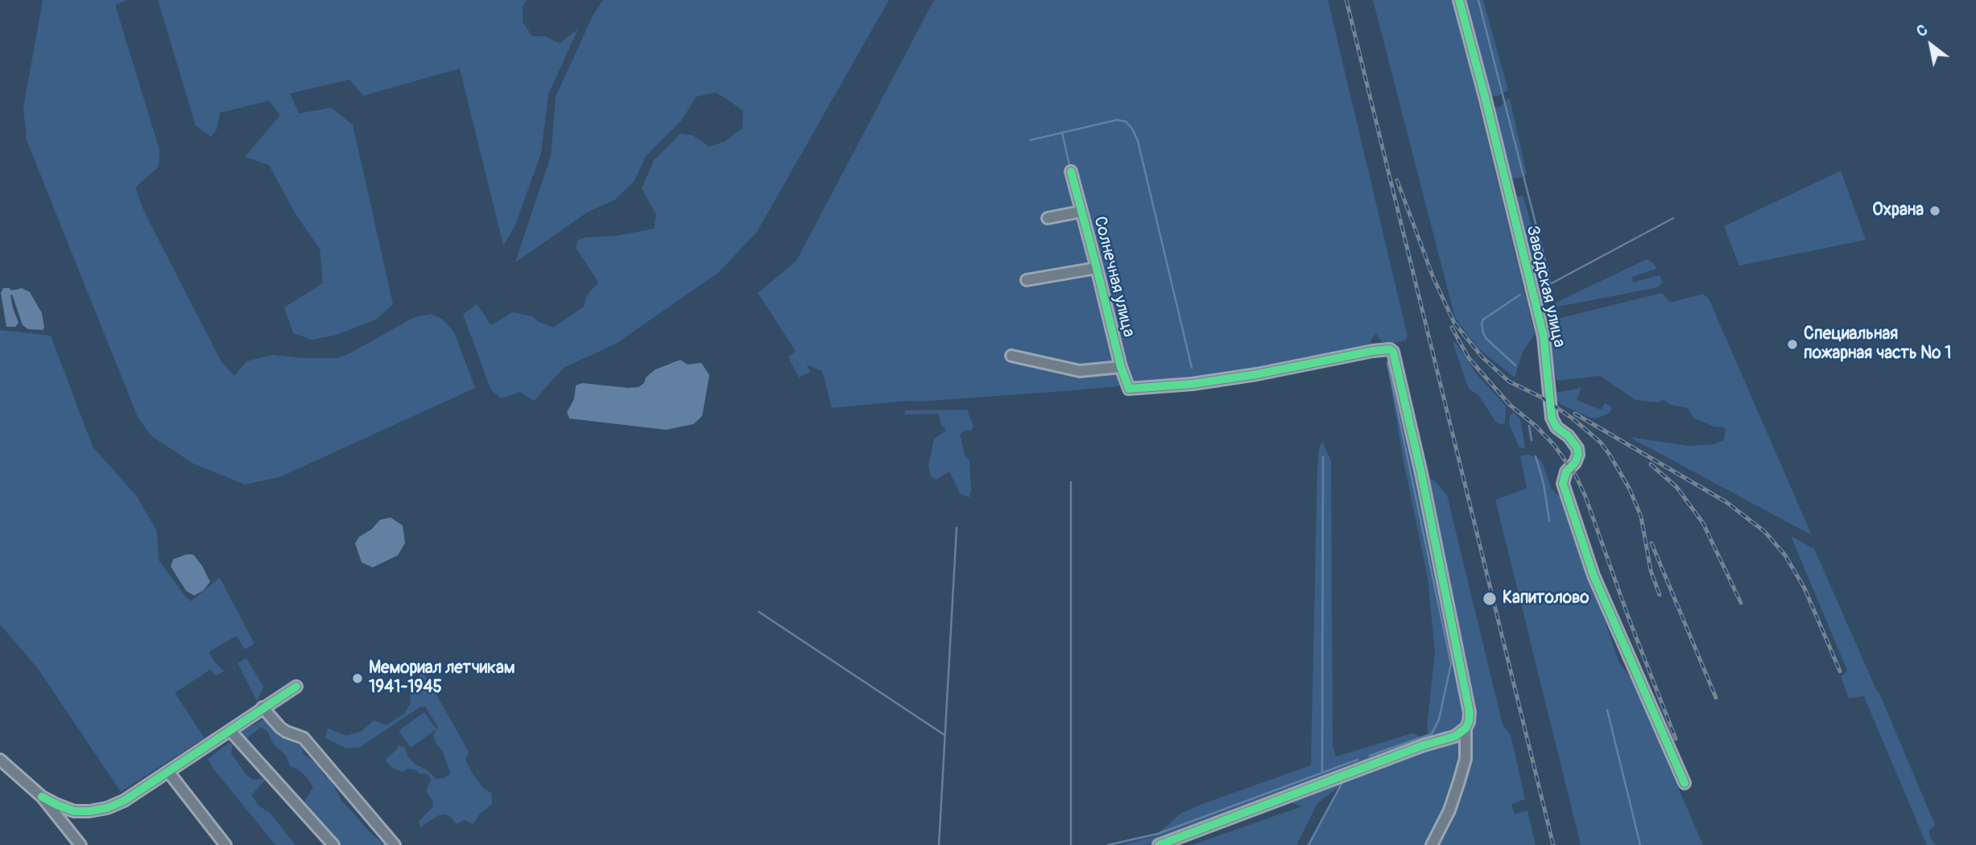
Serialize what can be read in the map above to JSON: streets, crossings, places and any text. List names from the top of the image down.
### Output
{
  "streets": {
    "street": ["Солнечная улица", "Заводская улица"]
  },
  "places": [
    "Охрана",
    "Специальная пожарная часть № 1",
    "Капитолово",
    "Мемориал летчикам 1941-1945"
  ],
  "north": "top left"
}
